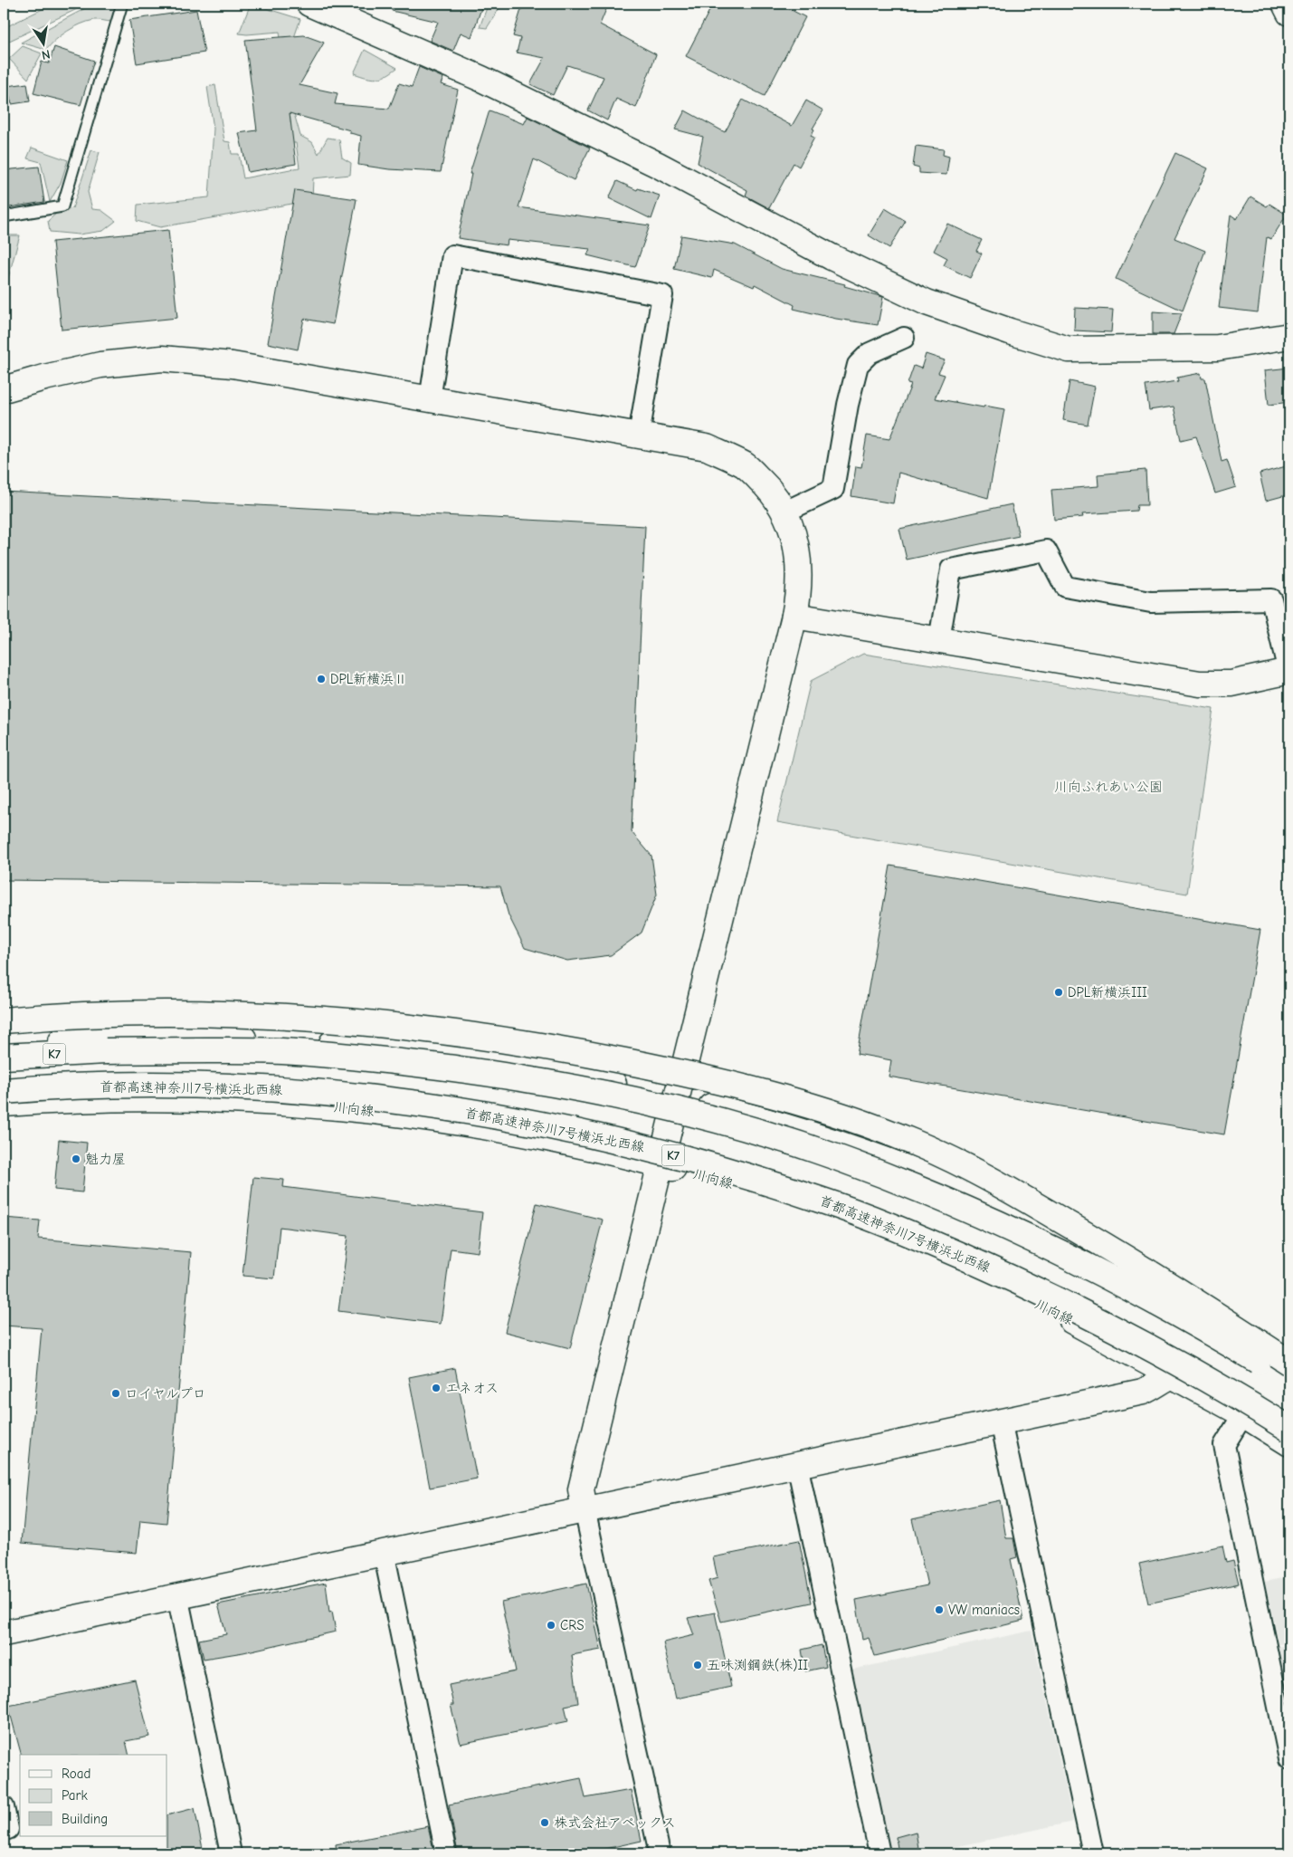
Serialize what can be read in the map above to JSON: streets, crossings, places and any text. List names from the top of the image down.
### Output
{
  "streets": {
    "main road": ["K7", "首都高速神奈川7号横浜北西線", "川向線"]
  },
  "parks": ["川向ふれあい公園"],
  "places": [
    "DPL新横浜Ⅱ",
    "DPL新横浜III",
    "魁力屋",
    "エネオス",
    "ロイヤルプロ",
    "VW maniacs",
    "CRS",
    "五味渕鋼鉄(株)II",
    "株式会社アペックス"
  ],
  "legend": ["Road", "Park", "Building"],
  "north": "bottom"
}
